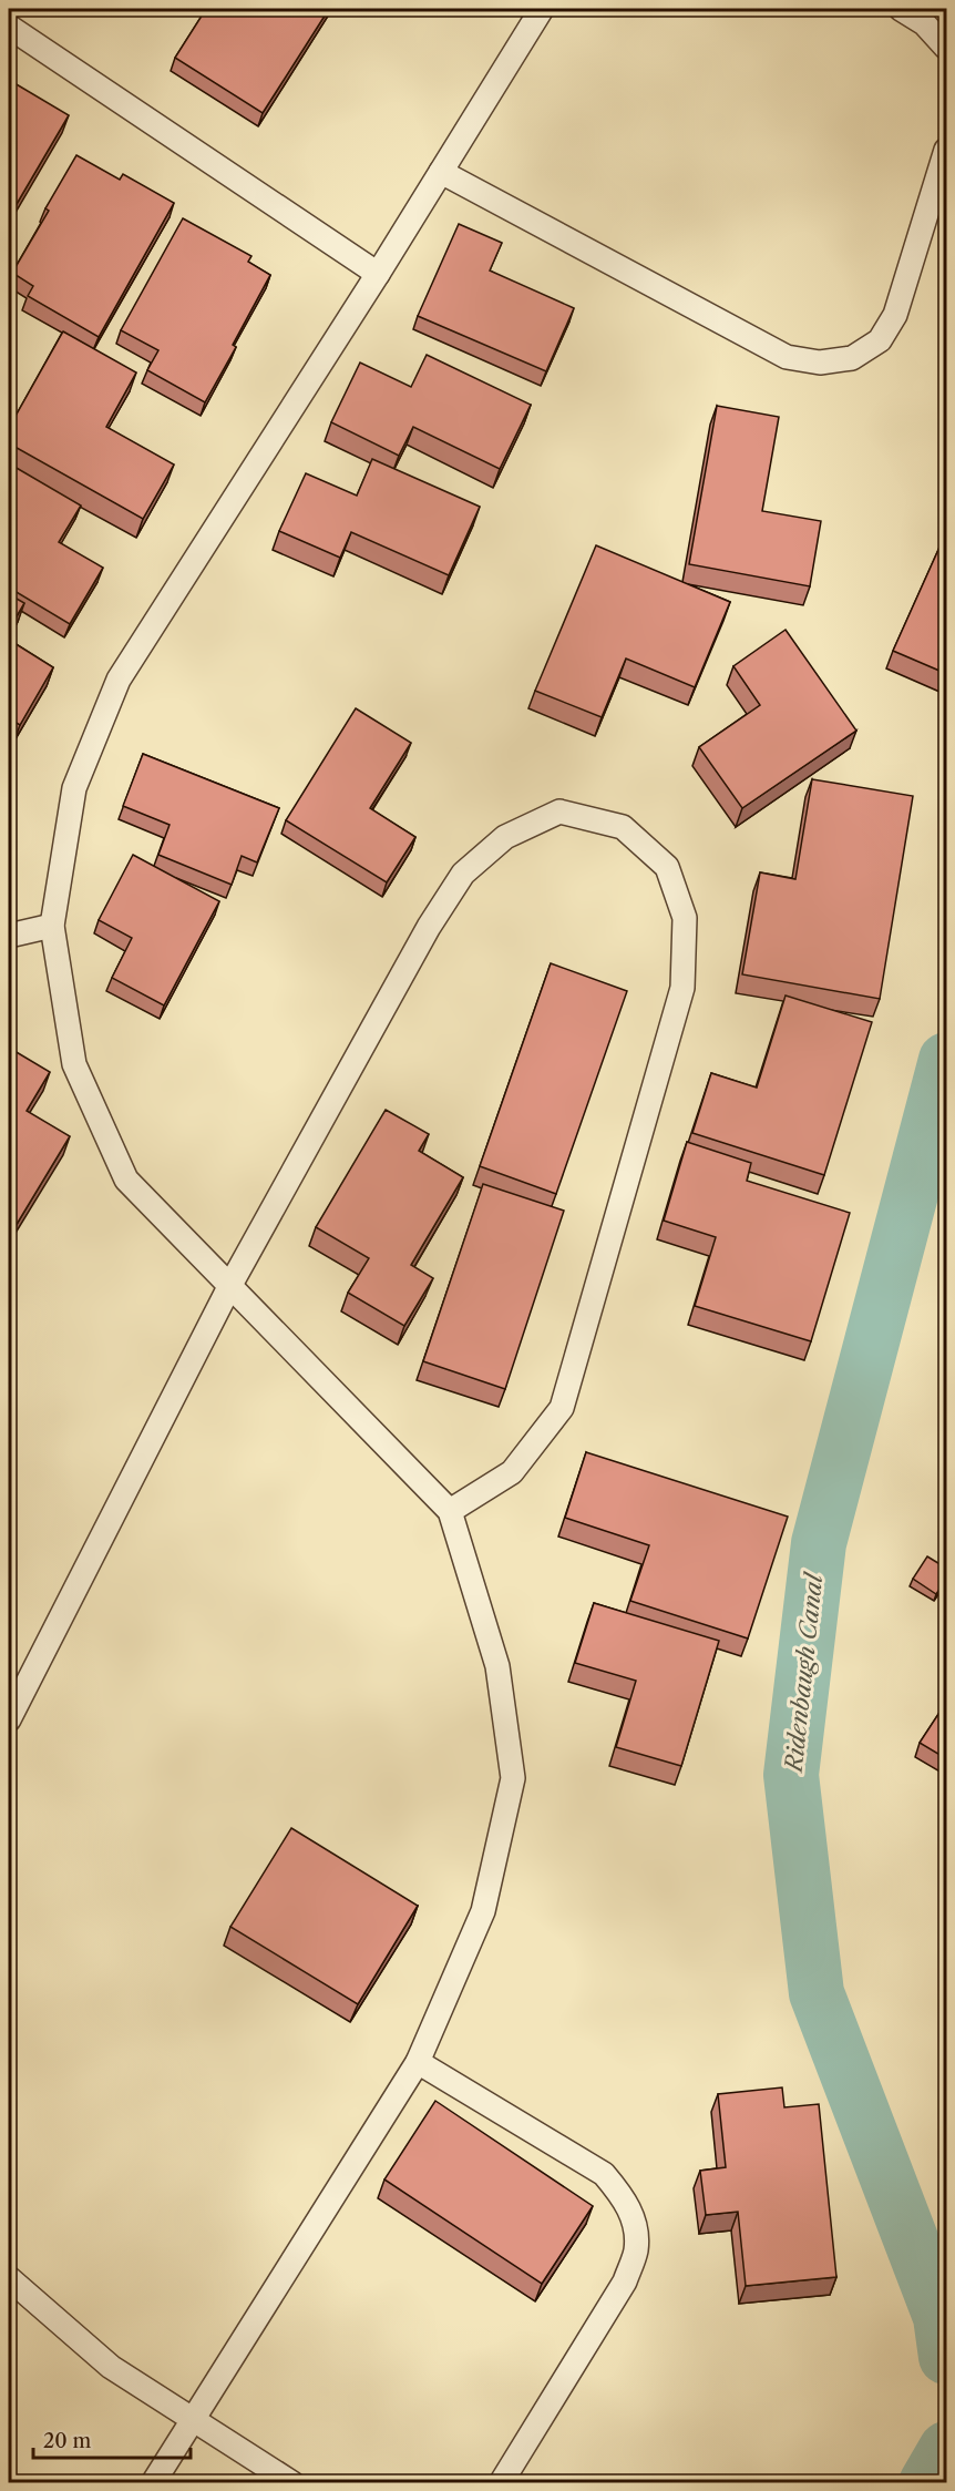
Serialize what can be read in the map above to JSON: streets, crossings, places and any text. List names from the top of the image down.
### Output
{
  "water": ["Ridenbaugh Canal"],
  "scale_bar": "20 m"
}
